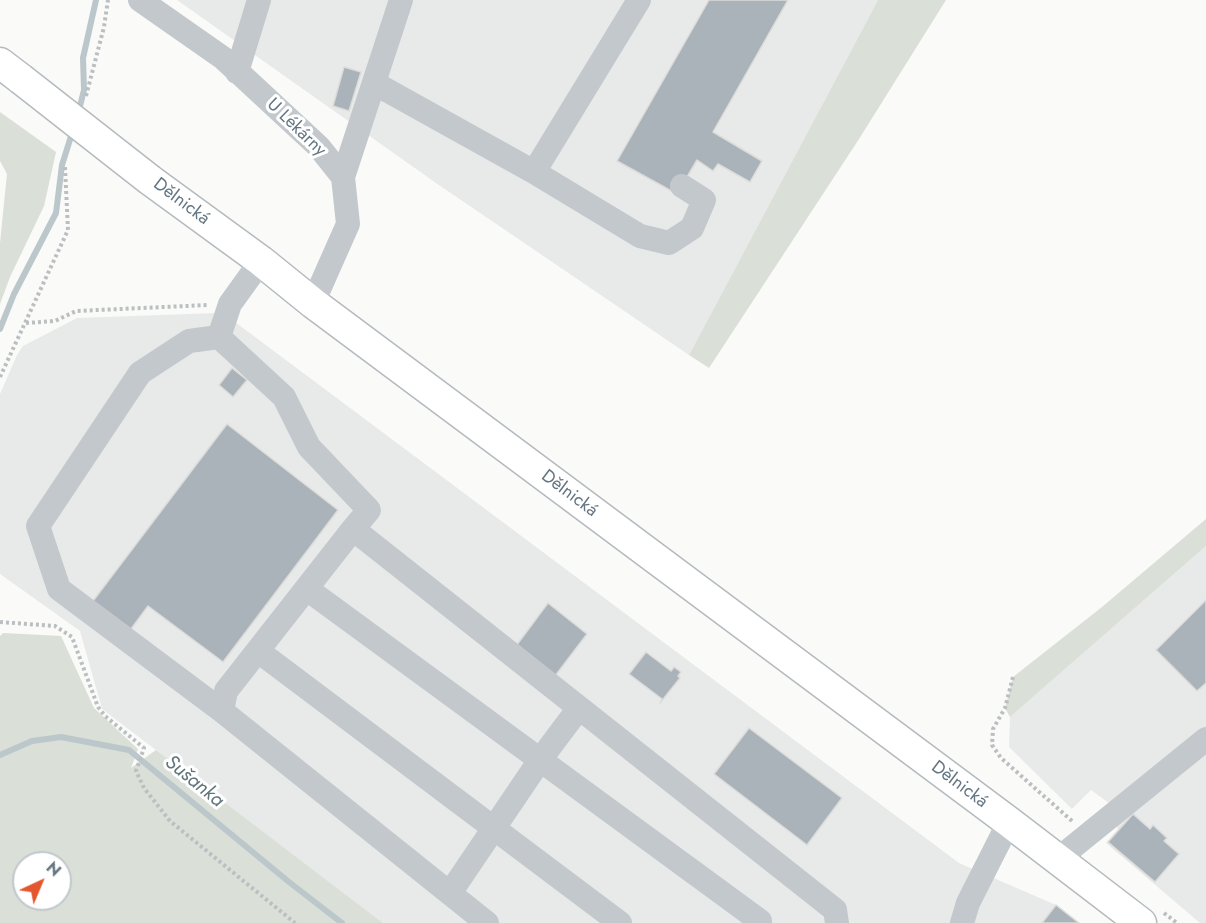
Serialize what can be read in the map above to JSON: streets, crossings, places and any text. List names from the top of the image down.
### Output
{
  "streets": {
    "main road": ["Dělnická"],
    "street": ["U Lékárny"]
  },
  "water": ["Sušanka"],
  "north": "top right"
}
